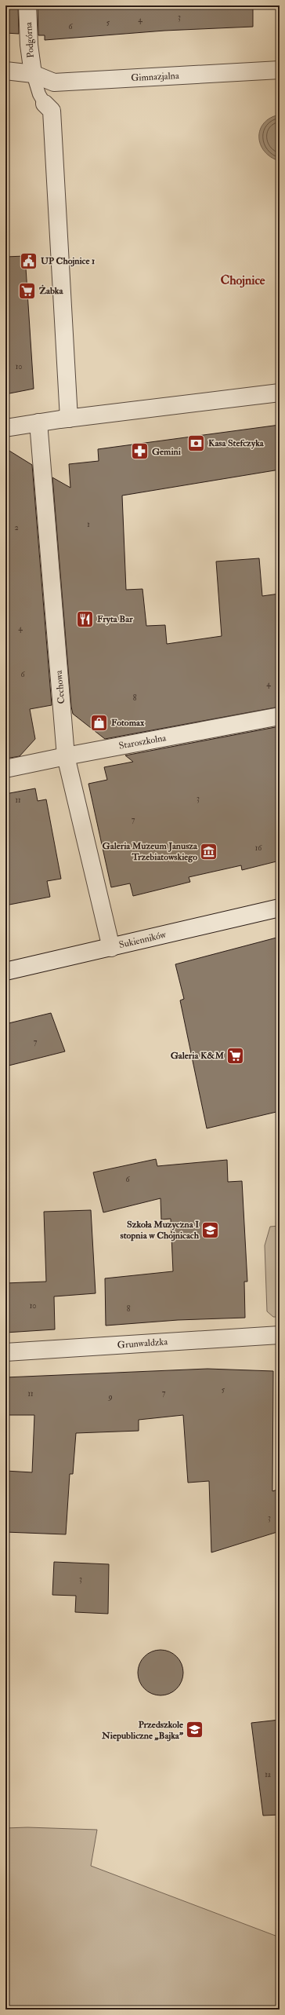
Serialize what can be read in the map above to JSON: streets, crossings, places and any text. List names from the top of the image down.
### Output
{
  "streets": {
    "street": [
      "Podgórna",
      "Gimnazjalna",
      "Cechowa",
      "Staroszkolna",
      "Sukienników",
      "Grunwaldzka"
    ]
  },
  "crossings": [
    ["Podgórna", "Gimnazjalna"],
    ["Cechowa", "Staroszkolna"],
    ["Cechowa", "Sukienników"]
  ],
  "districts": ["Chojnice"],
  "places": {
    "public building": ["UP Chojnice 1"],
    "supermarket": ["Żabka", "Galeria K&M"],
    "bank": ["Kasa Stefczyka"],
    "pharmacy": ["Gemini"],
    "restaurant": ["Fryta Bar"],
    "shop": ["Fotomax"],
    "museum": ["Galeria Muzeum Janusza Trzebiatowskiego"],
    "school or university": ["Szkoła Muzyczna I stopnia w Chojnicach", "Przedszkole Niepubliczne „Bajka”"]
  },
  "house_numbers": [
    "3",
    "4",
    "5",
    "6",
    "10",
    "1",
    "2",
    "4",
    "6",
    "4",
    "8",
    "3",
    "11",
    "7",
    "16",
    "7",
    "6",
    "10",
    "8",
    "5",
    "7",
    "11",
    "9",
    "3",
    "3",
    "1a"
  ]
}
